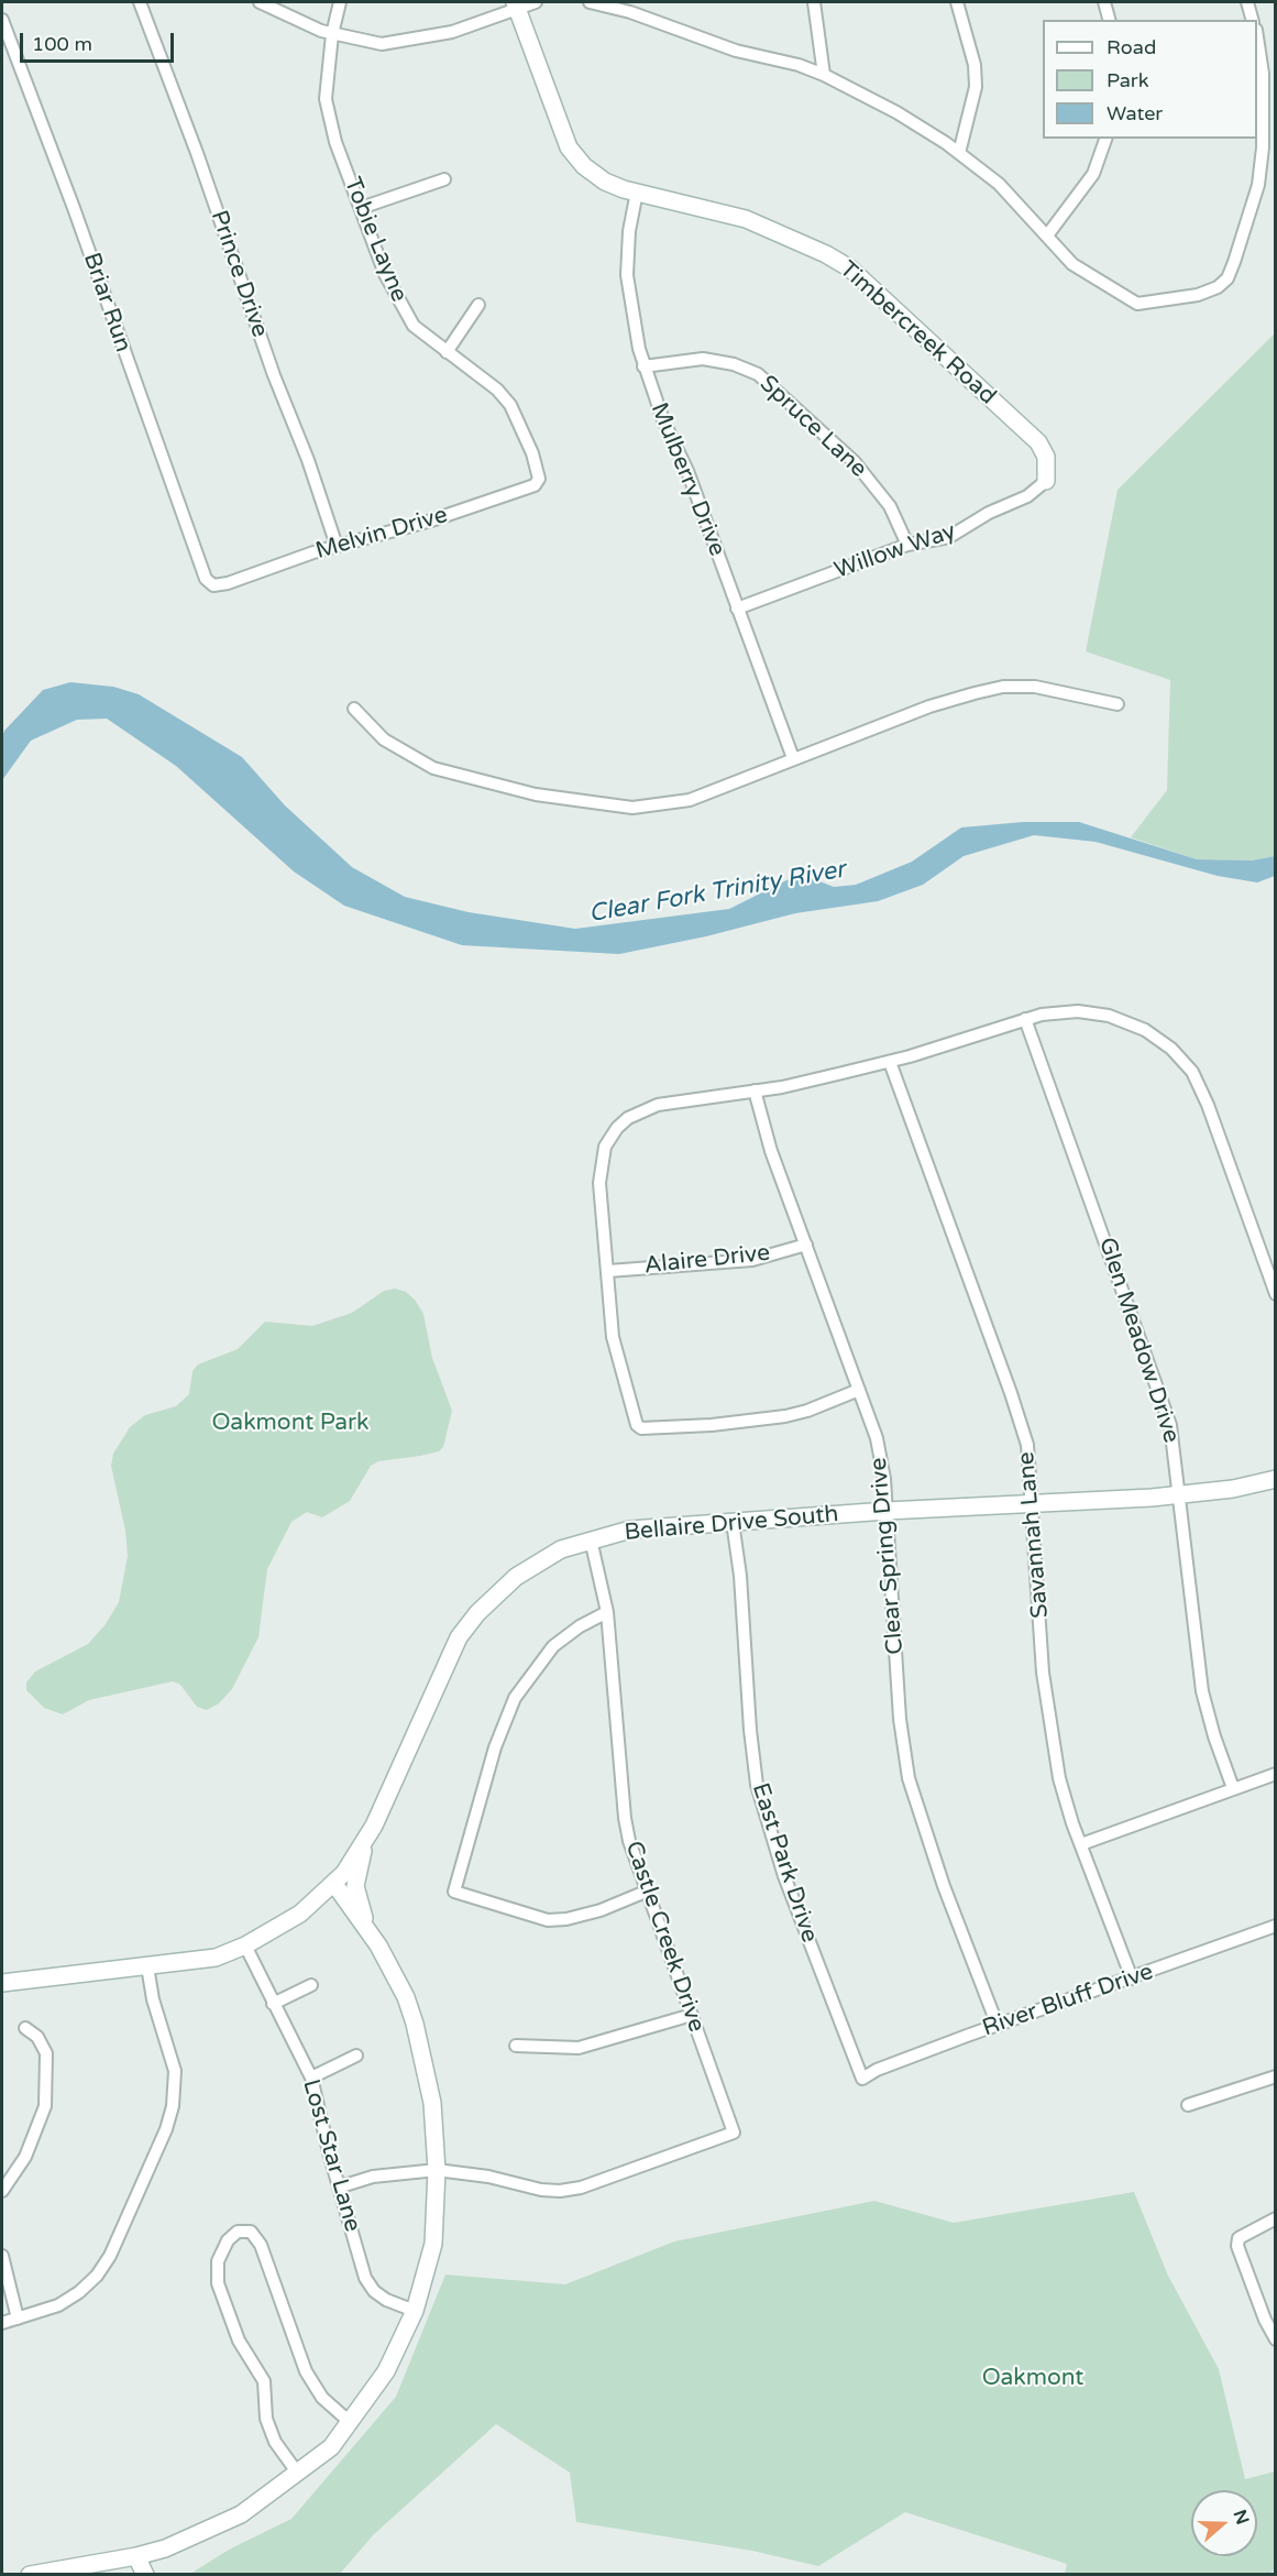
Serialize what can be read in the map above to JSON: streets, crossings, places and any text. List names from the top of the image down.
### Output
{
  "streets": {
    "street": [
      "Tobie Layne",
      "Prince Drive",
      "Briar Run",
      "Timbercreek Road",
      "Spruce Lane",
      "Mulberry Drive",
      "Melvin Drive",
      "Willow Way",
      "Alaire Drive",
      "Glen Meadow Drive",
      "Bellaire Drive South",
      "Savannah Lane",
      "Clear Spring Drive",
      "East Park Drive",
      "Castle Creek Drive",
      "River Bluff Drive",
      "Lost Star Lane"
    ]
  },
  "crossings": [
    ["Tobie Layne", "Melvin Drive"],
    ["Prince Drive", "Melvin Drive"],
    ["Briar Run", "Melvin Drive"],
    ["Timbercreek Road", "Mulberry Drive"],
    ["Timbercreek Road", "Willow Way"],
    ["Spruce Lane", "Mulberry Drive"],
    ["Spruce Lane", "Willow Way"],
    ["Mulberry Drive", "Willow Way"],
    ["Alaire Drive", "Clear Spring Drive"],
    ["Glen Meadow Drive", "Bellaire Drive South"],
    ["Bellaire Drive South", "Savannah Lane"],
    ["Bellaire Drive South", "Clear Spring Drive"],
    ["Bellaire Drive South", "East Park Drive"],
    ["Bellaire Drive South", "Castle Creek Drive"],
    ["Bellaire Drive South", "Lost Star Lane"],
    ["Savannah Lane", "River Bluff Drive"],
    ["Clear Spring Drive", "River Bluff Drive"],
    ["East Park Drive", "River Bluff Drive"]
  ],
  "water": ["Clear Fork Trinity River"],
  "parks": ["Oakmont Park", "Oakmont"],
  "legend": ["Road", "Park", "Water"],
  "scale_bar": "100 m",
  "north": "right"
}
